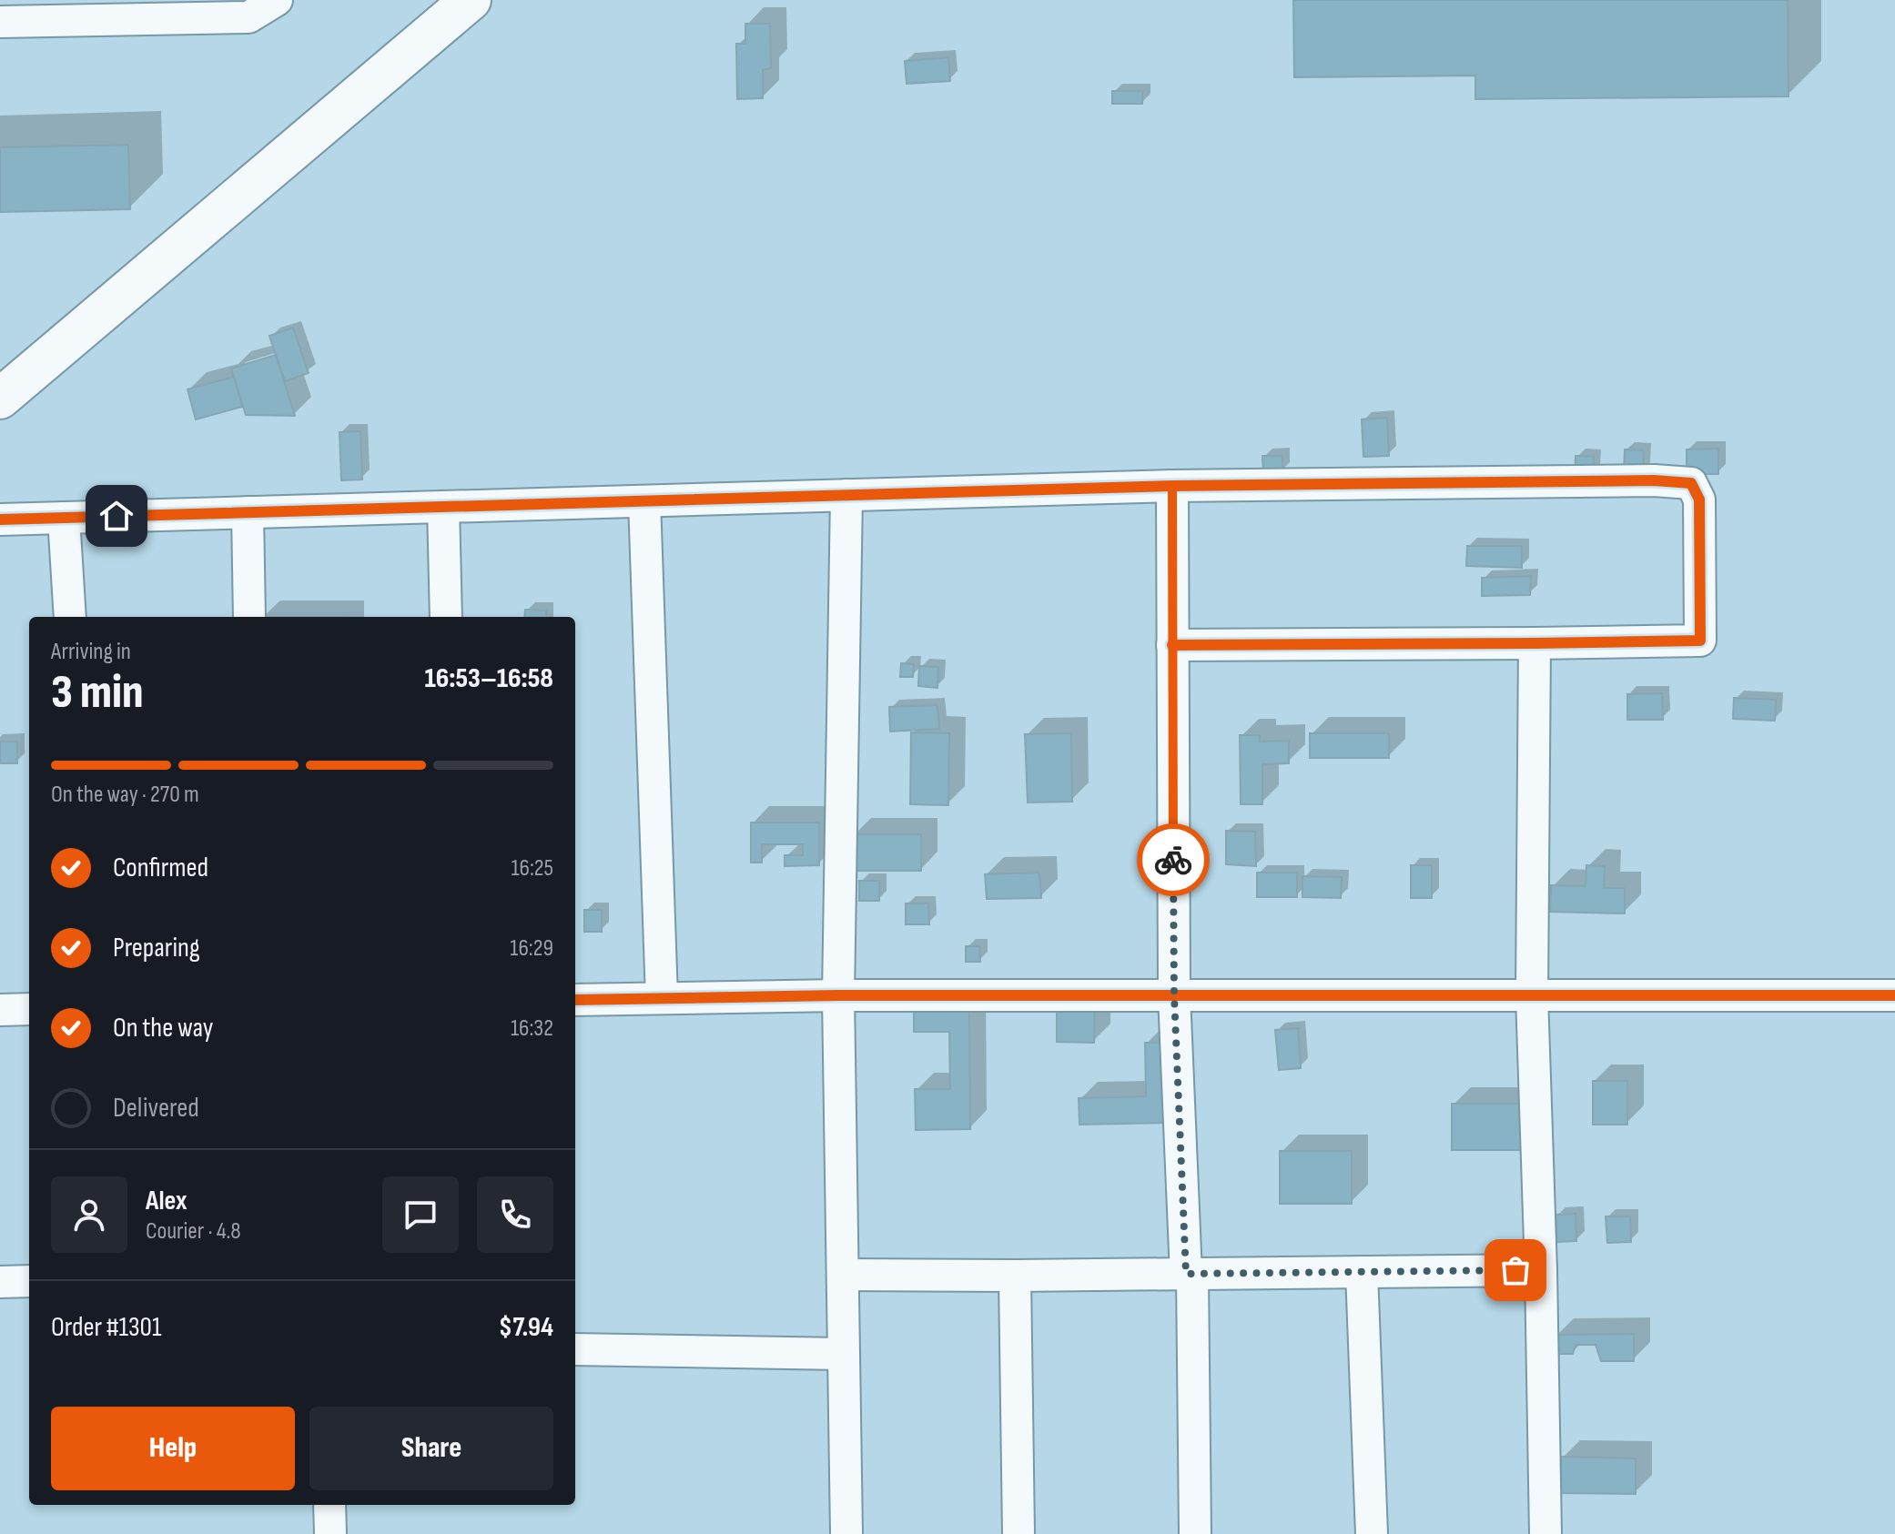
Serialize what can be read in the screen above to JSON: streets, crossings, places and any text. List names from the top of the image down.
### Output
{
  "page": {
    "heading": ["3 min", "Arriving in", "16:53–16:58"],
    "panel": [
      "Alex",
      "Courier · 4.8",
      "Order #1301",
      "$7.94"
    ],
    "bar": "On the way · 270 m",
    "list": [
      ["Confirmed", "16:25"],
      ["Preparing", "16:29"],
      ["On the way", "16:32"],
      "Delivered"
    ],
    "buttons": ["Help", "Share"]
  }
}
